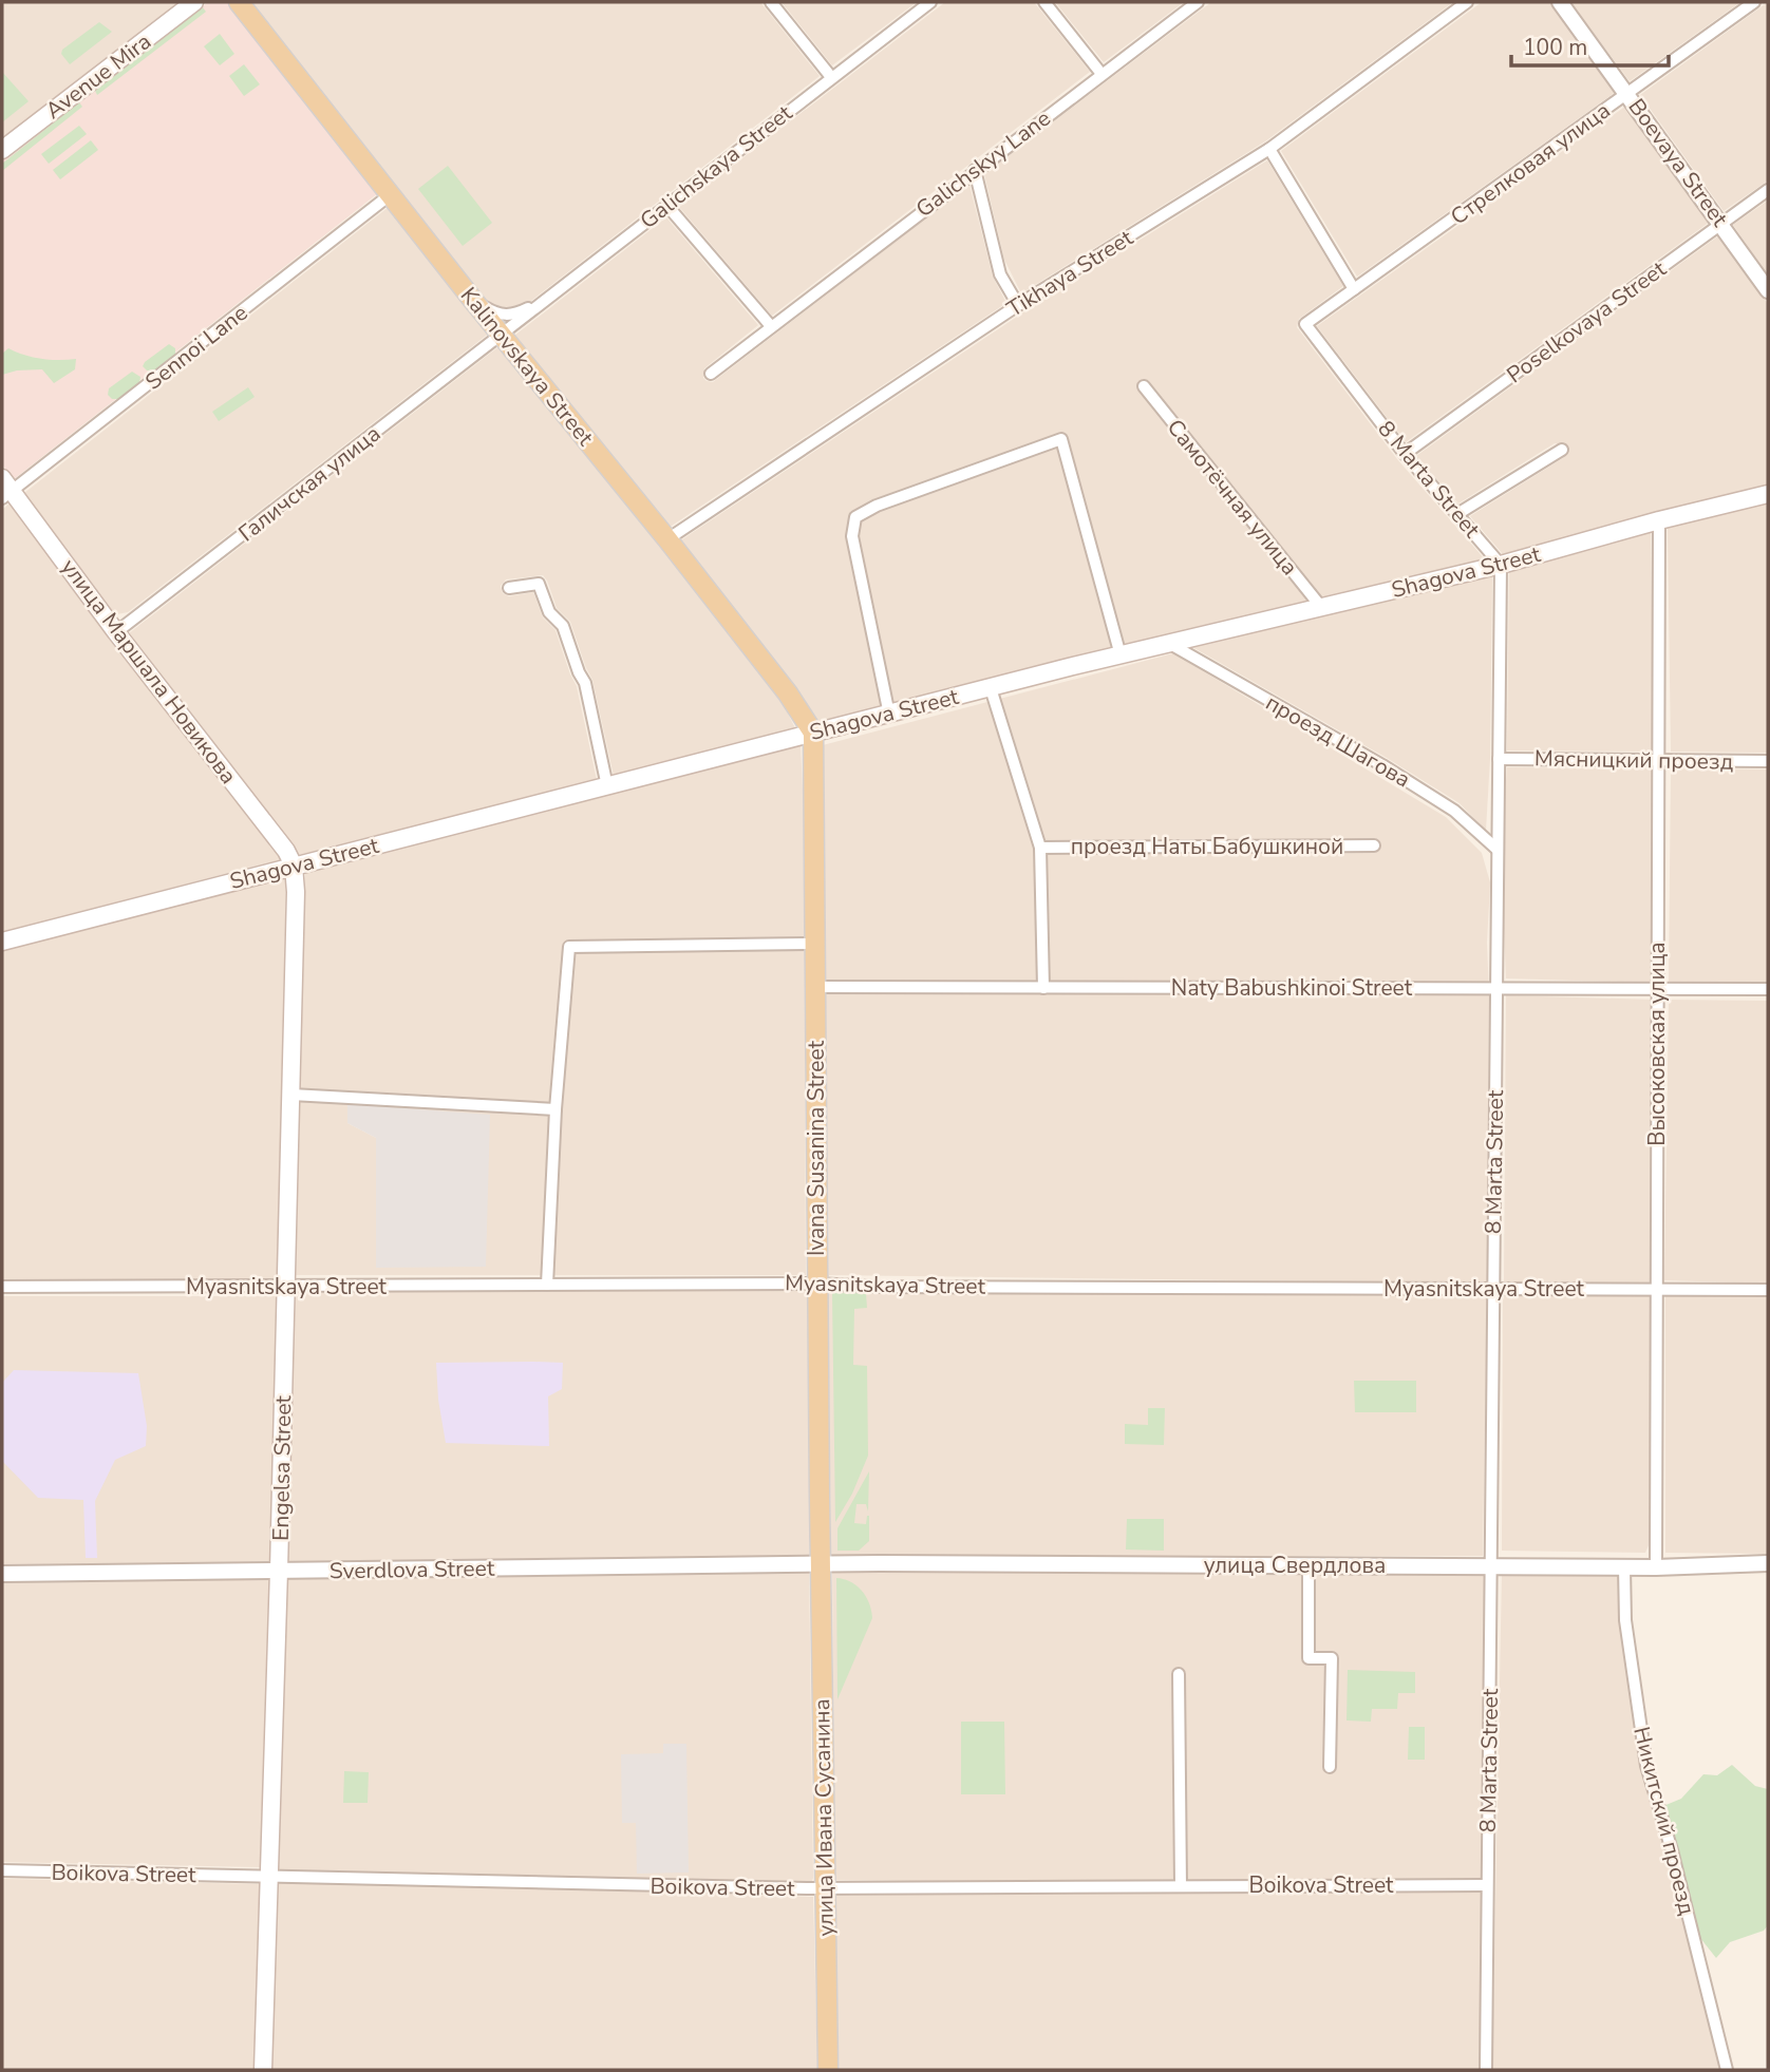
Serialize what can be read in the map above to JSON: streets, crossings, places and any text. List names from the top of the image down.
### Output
{
  "streets": {
    "main road": [
      "Avenue Mira",
      "Kalinovskaya Street",
      "Shagova Street",
      "улица Маршала Новикова",
      "Ivana Susanina Street",
      "Engelsa Street",
      "улица Ивана Сусанина"
    ],
    "street": [
      "Boevaya Street",
      "Galichskyy Lane",
      "Стрелковая улица",
      "Galichskaya Street",
      "Tikhaya Street",
      "Poselkovaya Street",
      "Sennoi Lane",
      "8 Marta Street",
      "Галичская улица",
      "Самотёчная улица",
      "проезд Шагова",
      "Мясницкий проезд",
      "проезд Наты Бабушкиной",
      "Naty Babushkinoi Street",
      "Высоковская улица",
      "Myasnitskaya Street",
      "улица Свердлова",
      "Sverdlova Street",
      "Никитский проезд",
      "Boikova Street"
    ]
  },
  "crossings": [
    ["Boevaya Street", "Стрелковая улица"],
    ["Boevaya Street", "Poselkovaya Street"],
    ["Стрелковая улица", "8 Marta Street"],
    ["Galichskaya Street", "Kalinovskaya Street"],
    ["Galichskaya Street", "Галичская улица"],
    ["Tikhaya Street", "Kalinovskaya Street"],
    ["Poselkovaya Street", "8 Marta Street"],
    ["Sennoi Lane", "Kalinovskaya Street"],
    ["Sennoi Lane", "улица Маршала Новикова"],
    ["Kalinovskaya Street", "Галичская улица"],
    ["Kalinovskaya Street", "Shagova Street"],
    ["Kalinovskaya Street", "Ivana Susanina Street"],
    ["8 Marta Street", "Shagova Street"],
    ["8 Marta Street", "проезд Шагова"],
    ["8 Marta Street", "Мясницкий проезд"],
    ["8 Marta Street", "Naty Babushkinoi Street"],
    ["8 Marta Street", "Myasnitskaya Street"],
    ["8 Marta Street", "улица Свердлова"],
    ["8 Marta Street", "Boikova Street"],
    ["Галичская улица", "улица Маршала Новикова"],
    ["Самотёчная улица", "Shagova Street"],
    ["Shagova Street", "улица Маршала Новикова"],
    ["Shagova Street", "проезд Шагова"],
    ["Shagova Street", "Высоковская улица"],
    ["Shagova Street", "Ivana Susanina Street"],
    ["Shagova Street", "Engelsa Street"],
    ["улица Маршала Новикова", "Engelsa Street"],
    ["Мясницкий проезд", "Высоковская улица"],
    ["Naty Babushkinoi Street", "Высоковская улица"],
    ["Naty Babushkinoi Street", "Ivana Susanina Street"],
    ["Высоковская улица", "Myasnitskaya Street"],
    ["Высоковская улица", "улица Свердлова"],
    ["Ivana Susanina Street", "Myasnitskaya Street"],
    ["Ivana Susanina Street", "улица Свердлова"],
    ["Ivana Susanina Street", "Sverdlova Street"],
    ["Ivana Susanina Street", "улица Ивана Сусанина"],
    ["Myasnitskaya Street", "Engelsa Street"],
    ["Engelsa Street", "Sverdlova Street"],
    ["Engelsa Street", "Boikova Street"],
    ["улица Свердлова", "Sverdlova Street"],
    ["улица Свердлова", "улица Ивана Сусанина"],
    ["улица Свердлова", "Никитский проезд"],
    ["Sverdlova Street", "улица Ивана Сусанина"],
    ["улица Ивана Сусанина", "Boikova Street"]
  ],
  "scale_bar": "100 m"
}
